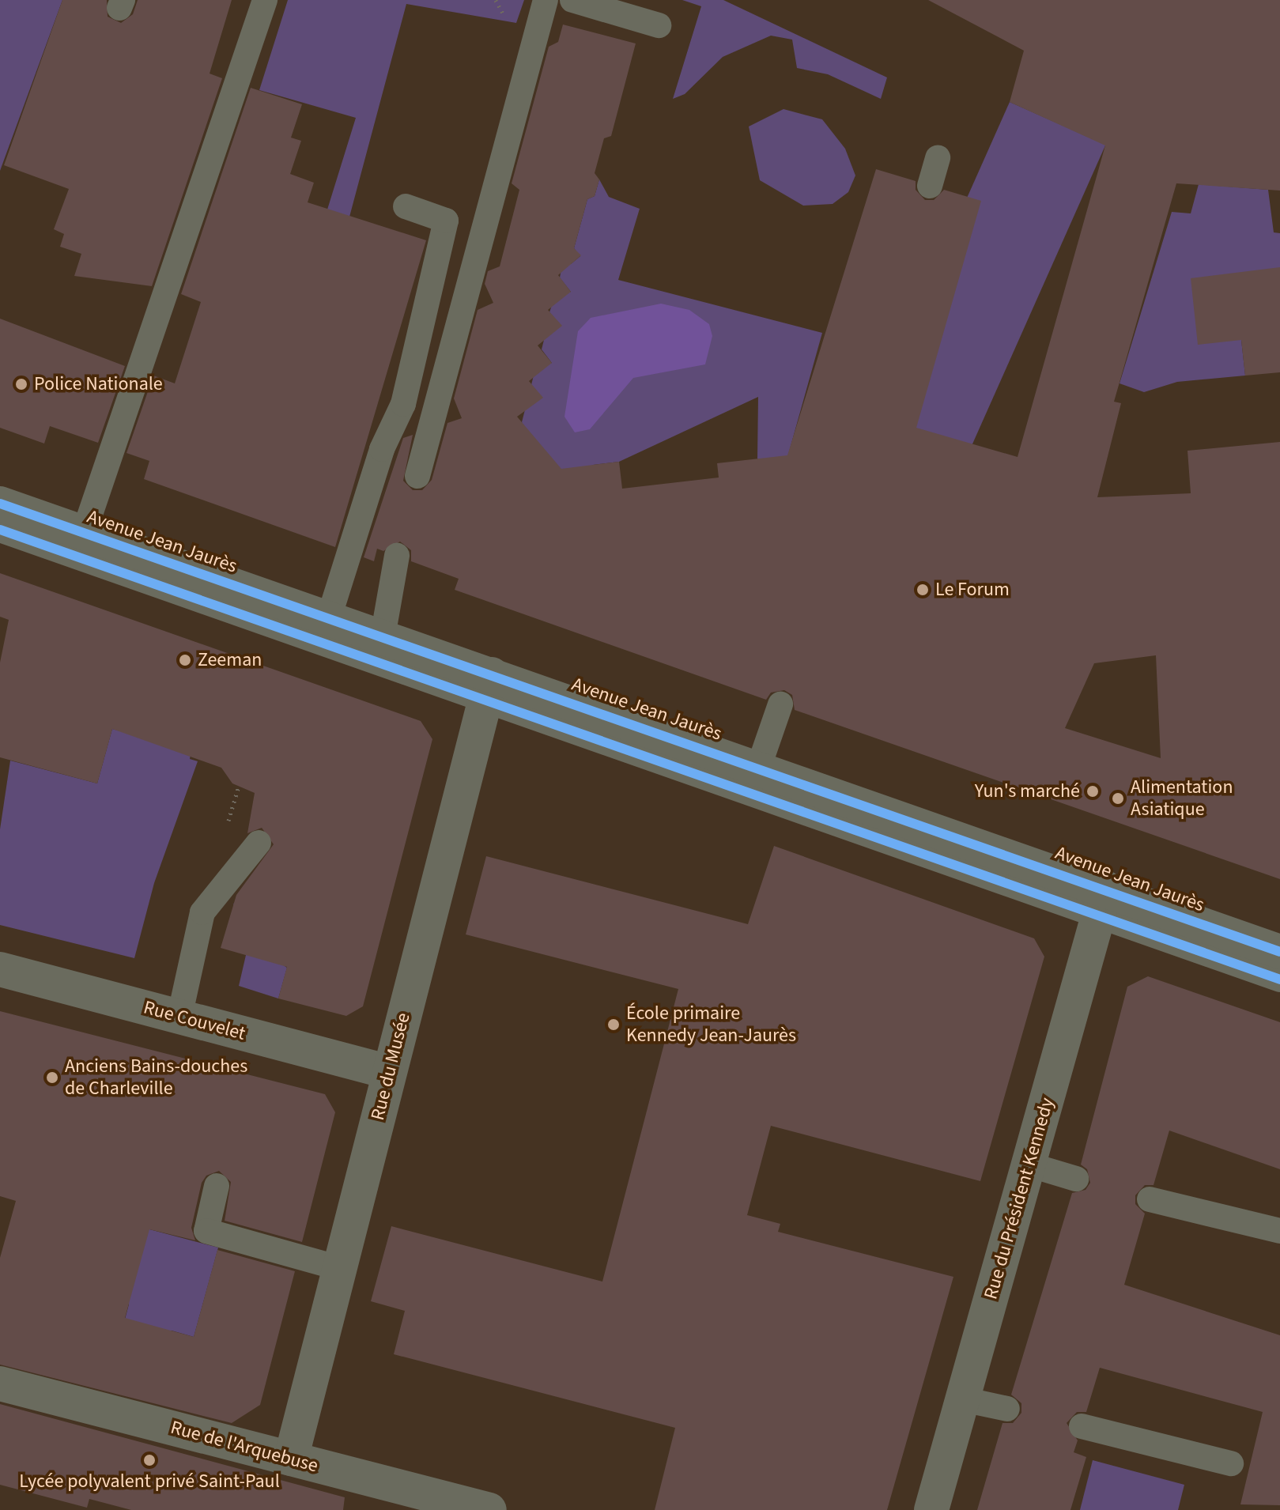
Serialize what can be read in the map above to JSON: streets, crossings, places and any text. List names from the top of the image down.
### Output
{
  "streets": {
    "street": [
      "Avenue Jean Jaurès",
      "Rue Couvelet",
      "Rue du Musée",
      "Rue du Président Kennedy",
      "Rue de l'Arquebuse"
    ]
  },
  "crossings": [
    ["Avenue Jean Jaurès", "Rue du Musée"],
    ["Avenue Jean Jaurès", "Rue du Président Kennedy"],
    ["Rue Couvelet", "Rue du Musée"],
    ["Rue du Musée", "Rue de l'Arquebuse"]
  ],
  "places": [
    "Police Nationale",
    "Le Forum",
    "Zeeman",
    "Yun's marché",
    "Alimentation Asiatique",
    "École primaire Kennedy Jean-Jaurès",
    "Anciens Bains-douches de Charleville",
    "Lycée polyvalent privé Saint-Paul"
  ]
}
